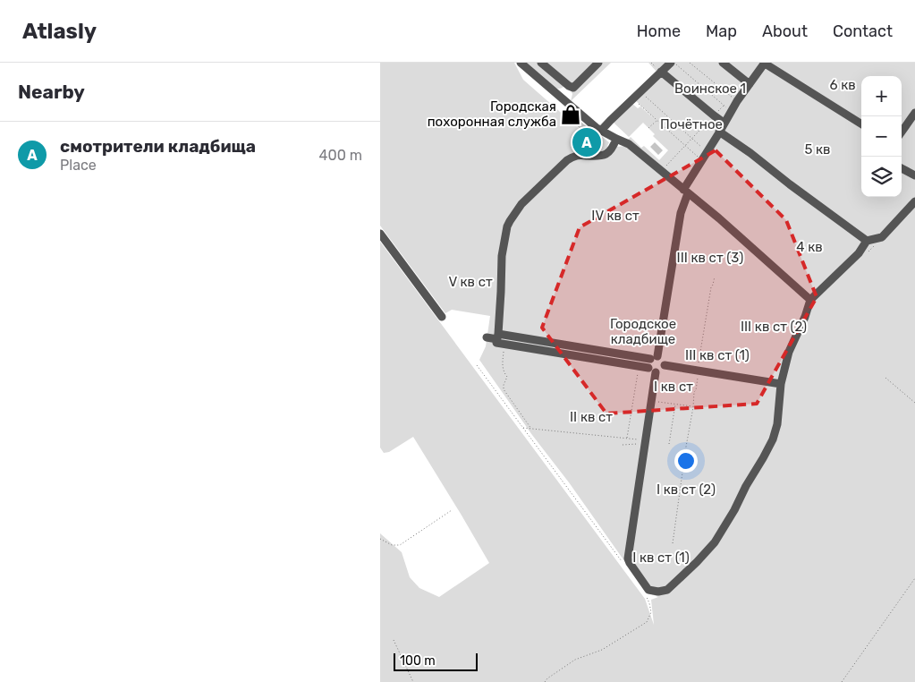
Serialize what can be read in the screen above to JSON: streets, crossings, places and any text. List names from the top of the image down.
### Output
{
  "parks": [
    "6 кв",
    "Воинское 1",
    "Почётное",
    "5 кв",
    "IV кв ст",
    "4 кв",
    "III кв ст (3)",
    "V кв ст",
    "Городское кладбище",
    "III кв ст (2)",
    "III кв ст (1)",
    "I кв ст",
    "II кв ст",
    "I кв ст (2)",
    "I кв ст (1)"
  ],
  "places": {
    "shop": ["Городская похоронная служба"]
  },
  "scale_bar": "100 m",
  "page": {
    "header": "Atlasly",
    "nav": [
      "Home",
      "Map",
      "About",
      "Contact"
    ],
    "heading": "Nearby",
    "map_buttons": ["+", "−"],
    "list": [
      {
        "mark": "A",
        "name": "смотрители кладбища",
        "note": "Place",
        "value": "400 m"
      }
    ],
    "pins": "A",
    "scale": "100 m"
  }
}
